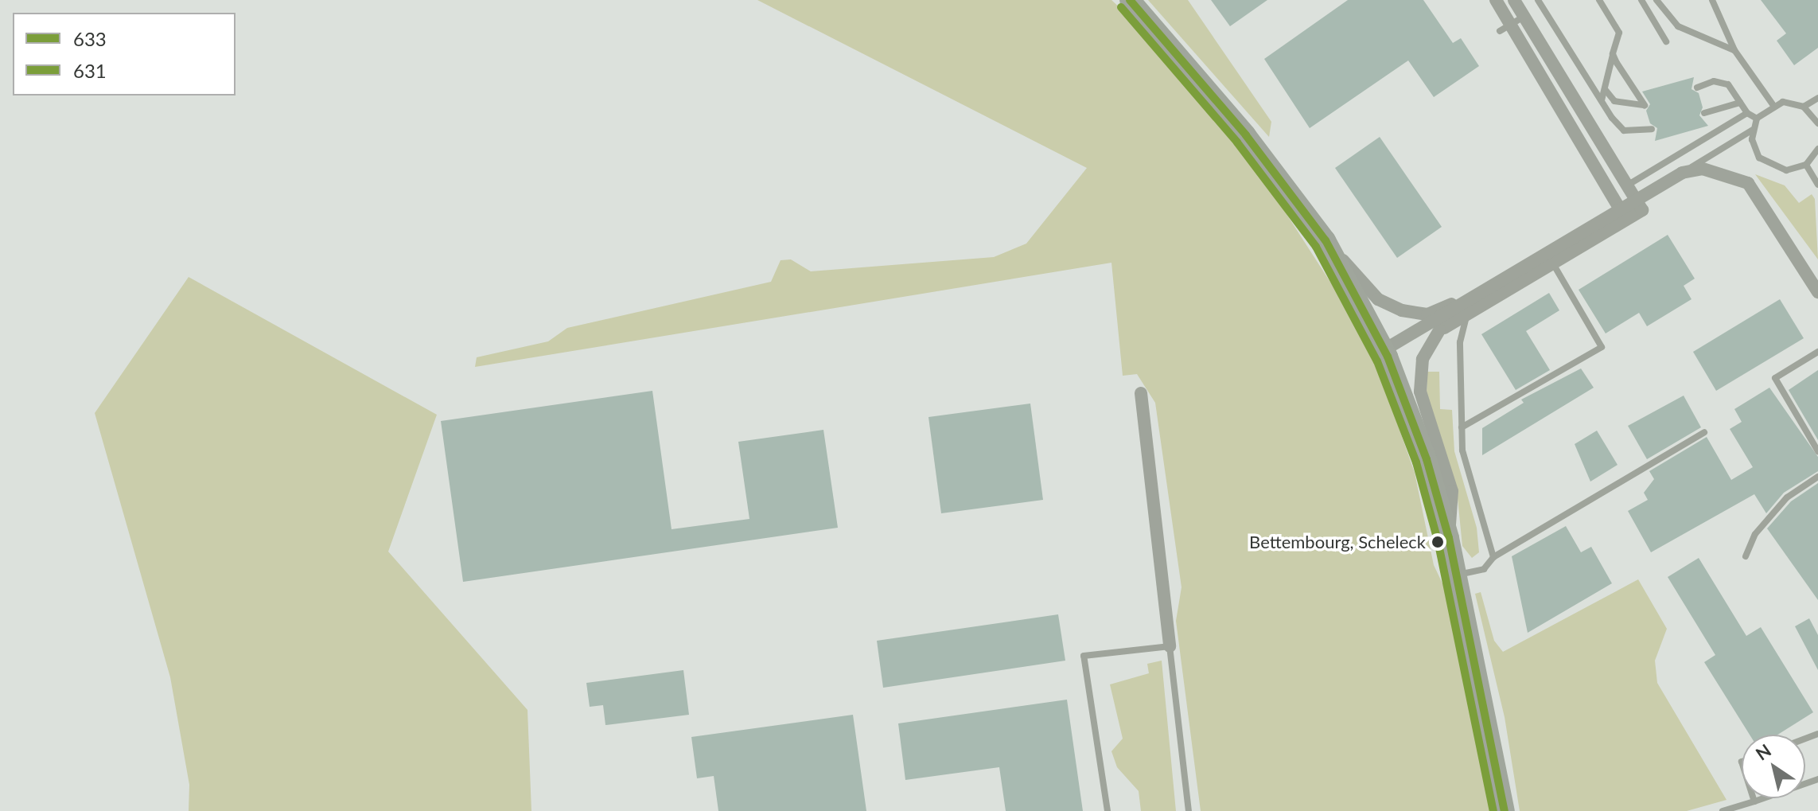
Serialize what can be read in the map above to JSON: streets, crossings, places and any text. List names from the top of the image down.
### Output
{
  "places": ["Bettembourg, Scheleck"],
  "lines": ["transit line 633", "transit line 631"],
  "legend": ["633", "631"],
  "north": "top left"
}
